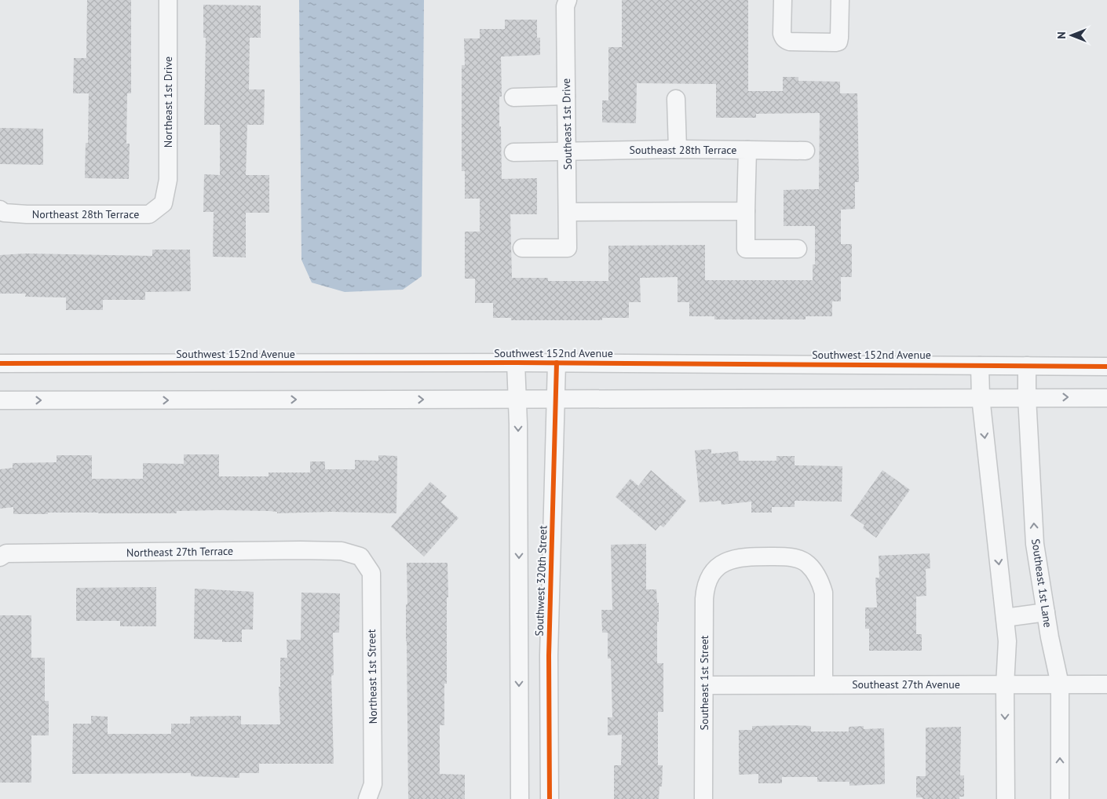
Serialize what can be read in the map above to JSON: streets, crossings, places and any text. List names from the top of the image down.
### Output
{
  "streets": {
    "street": [
      "Northeast 1st Drive",
      "Southeast 1st Drive",
      "Southeast 28th Terrace",
      "Northeast 28th Terrace",
      "Southwest 152nd Avenue",
      "Northeast 27th Terrace",
      "Southwest 320th Street",
      "Southeast 1st Lane",
      "Northeast 1st Street",
      "Southeast 1st Street",
      "Southeast 27th Avenue"
    ]
  },
  "crossings": [
    ["Northeast 1st Drive", "Northeast 28th Terrace"],
    ["Southeast 1st Drive", "Southeast 28th Terrace"],
    ["Southwest 152nd Avenue", "Southwest 320th Street"],
    ["Southwest 152nd Avenue", "Southeast 1st Lane"],
    ["Northeast 27th Terrace", "Northeast 1st Street"],
    ["Southeast 1st Lane", "Southeast 27th Avenue"],
    ["Southeast 1st Street", "Southeast 27th Avenue"]
  ],
  "north": "left"
}
